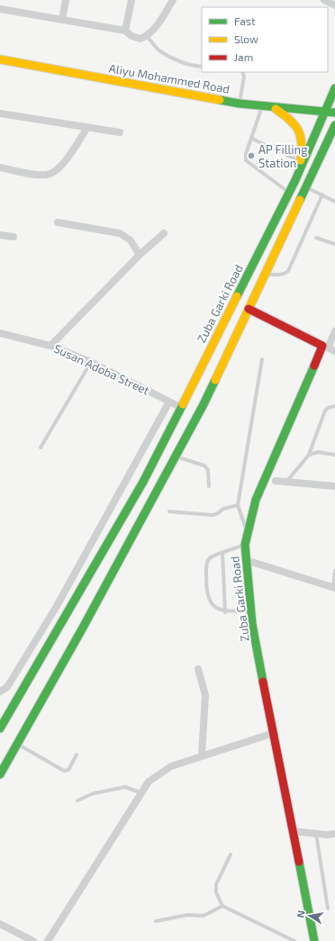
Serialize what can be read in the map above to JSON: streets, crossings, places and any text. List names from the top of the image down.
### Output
{
  "streets": {
    "main road": ["Aliyu Mohammed Road", "Zuba Garki Road"],
    "street": ["Susan Adoba Street"]
  },
  "crossings": [
    ["Aliyu Mohammed Road", "Zuba Garki Road"],
    ["Zuba Garki Road", "Susan Adoba Street"]
  ],
  "places": ["AP Filling Station"],
  "legend": ["Fast", "Slow", "Jam"],
  "north": "left"
}
